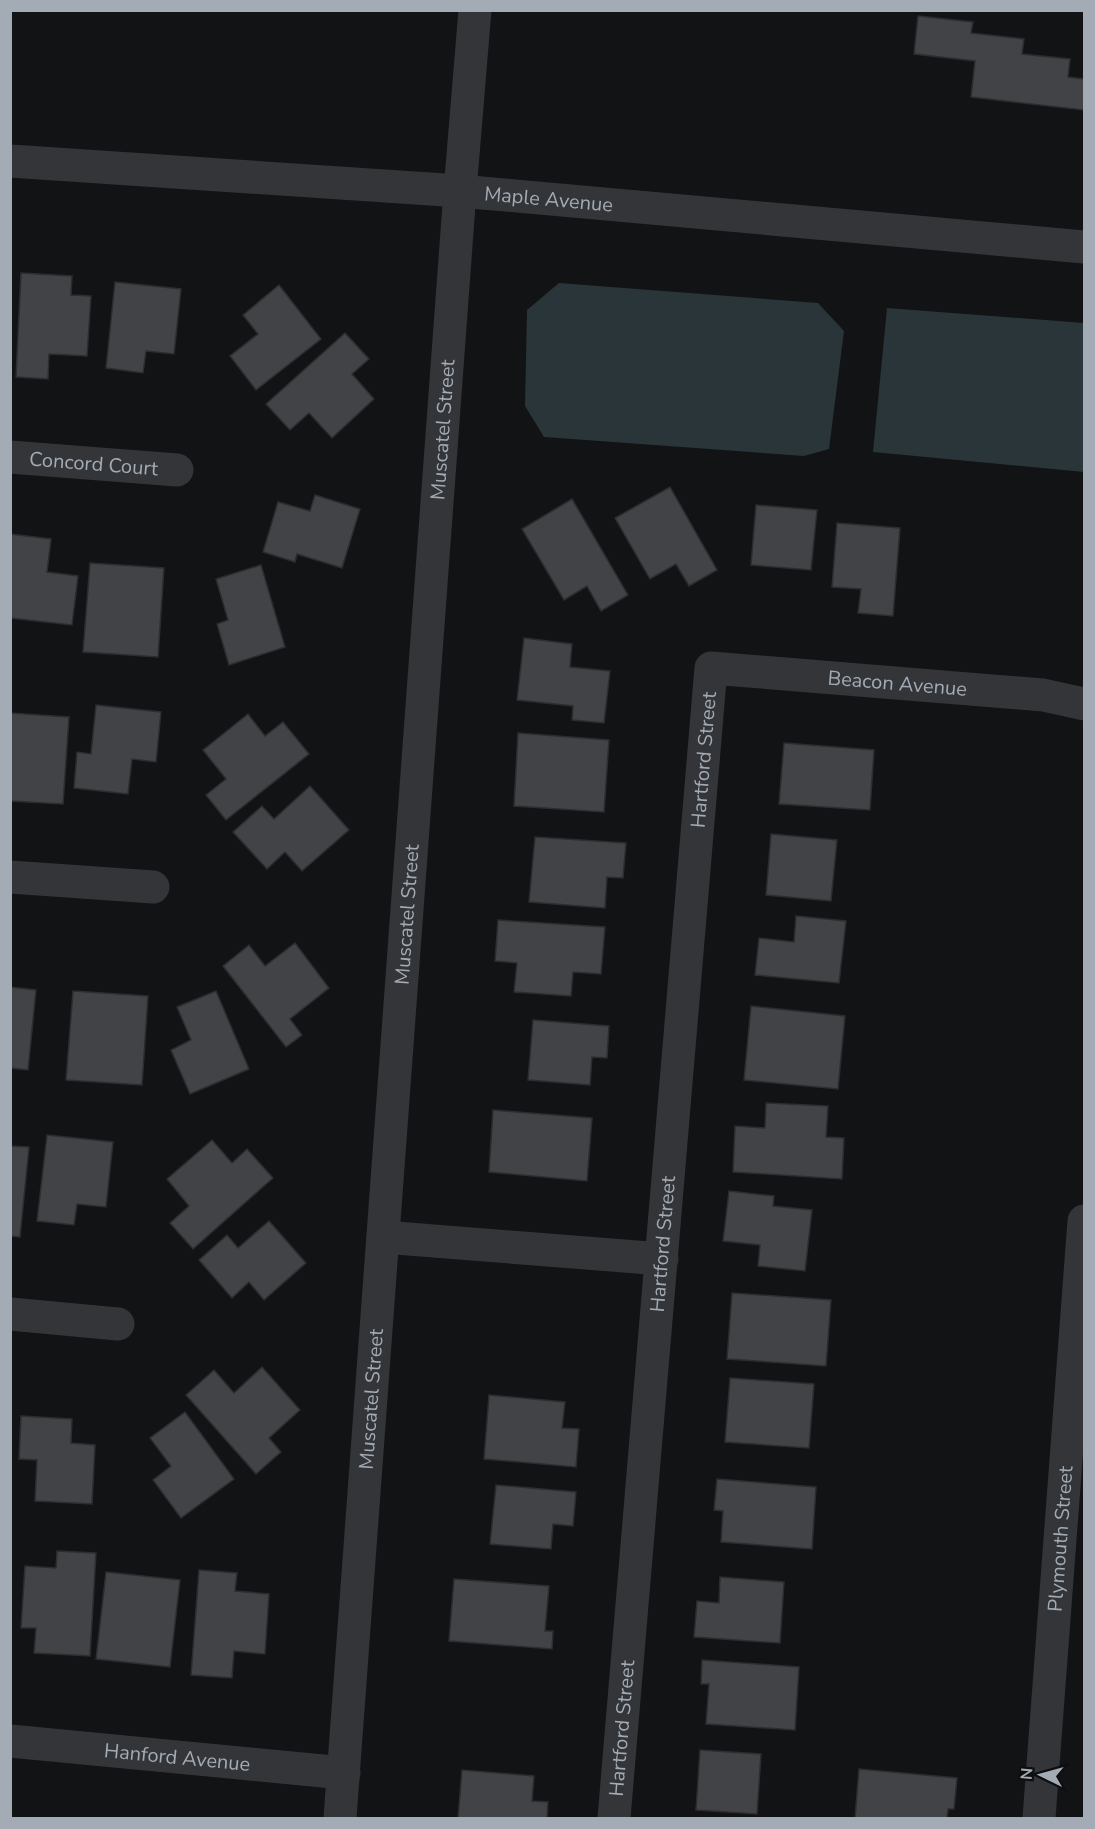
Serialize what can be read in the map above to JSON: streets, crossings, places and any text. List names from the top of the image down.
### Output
{
  "streets": {
    "street": [
      "Maple Avenue",
      "Muscatel Street",
      "Concord Court",
      "Beacon Avenue",
      "Hartford Street",
      "Plymouth Street",
      "Hanford Avenue"
    ]
  },
  "crossings": [
    ["Maple Avenue", "Muscatel Street"],
    ["Muscatel Street", "Hanford Avenue"],
    ["Beacon Avenue", "Hartford Street"]
  ],
  "north": "left"
}
